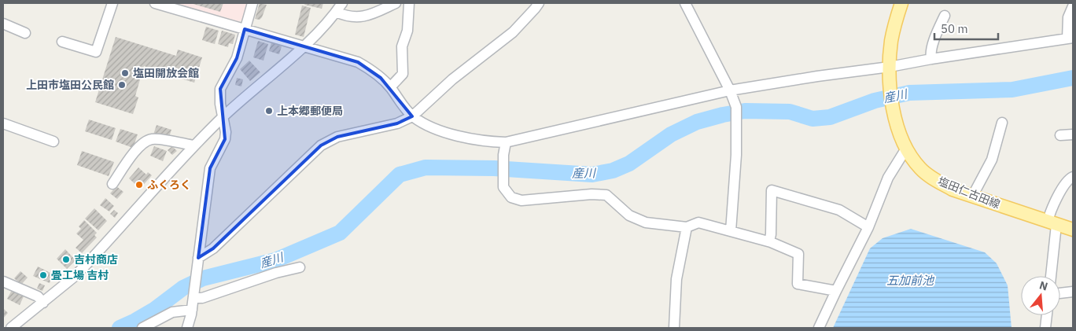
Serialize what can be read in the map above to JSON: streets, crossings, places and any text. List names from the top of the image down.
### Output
{
  "streets": {
    "main road": ["塩田仁古田線"]
  },
  "water": ["産川", "五加前池"],
  "places": [
    "塩田開放会館",
    "上田市塩田公民館",
    "上本郷郵便局",
    "ふくろく",
    "吉村商店",
    "畳工場 吉村"
  ],
  "scale_bar": "50 m",
  "north": "top"
}
